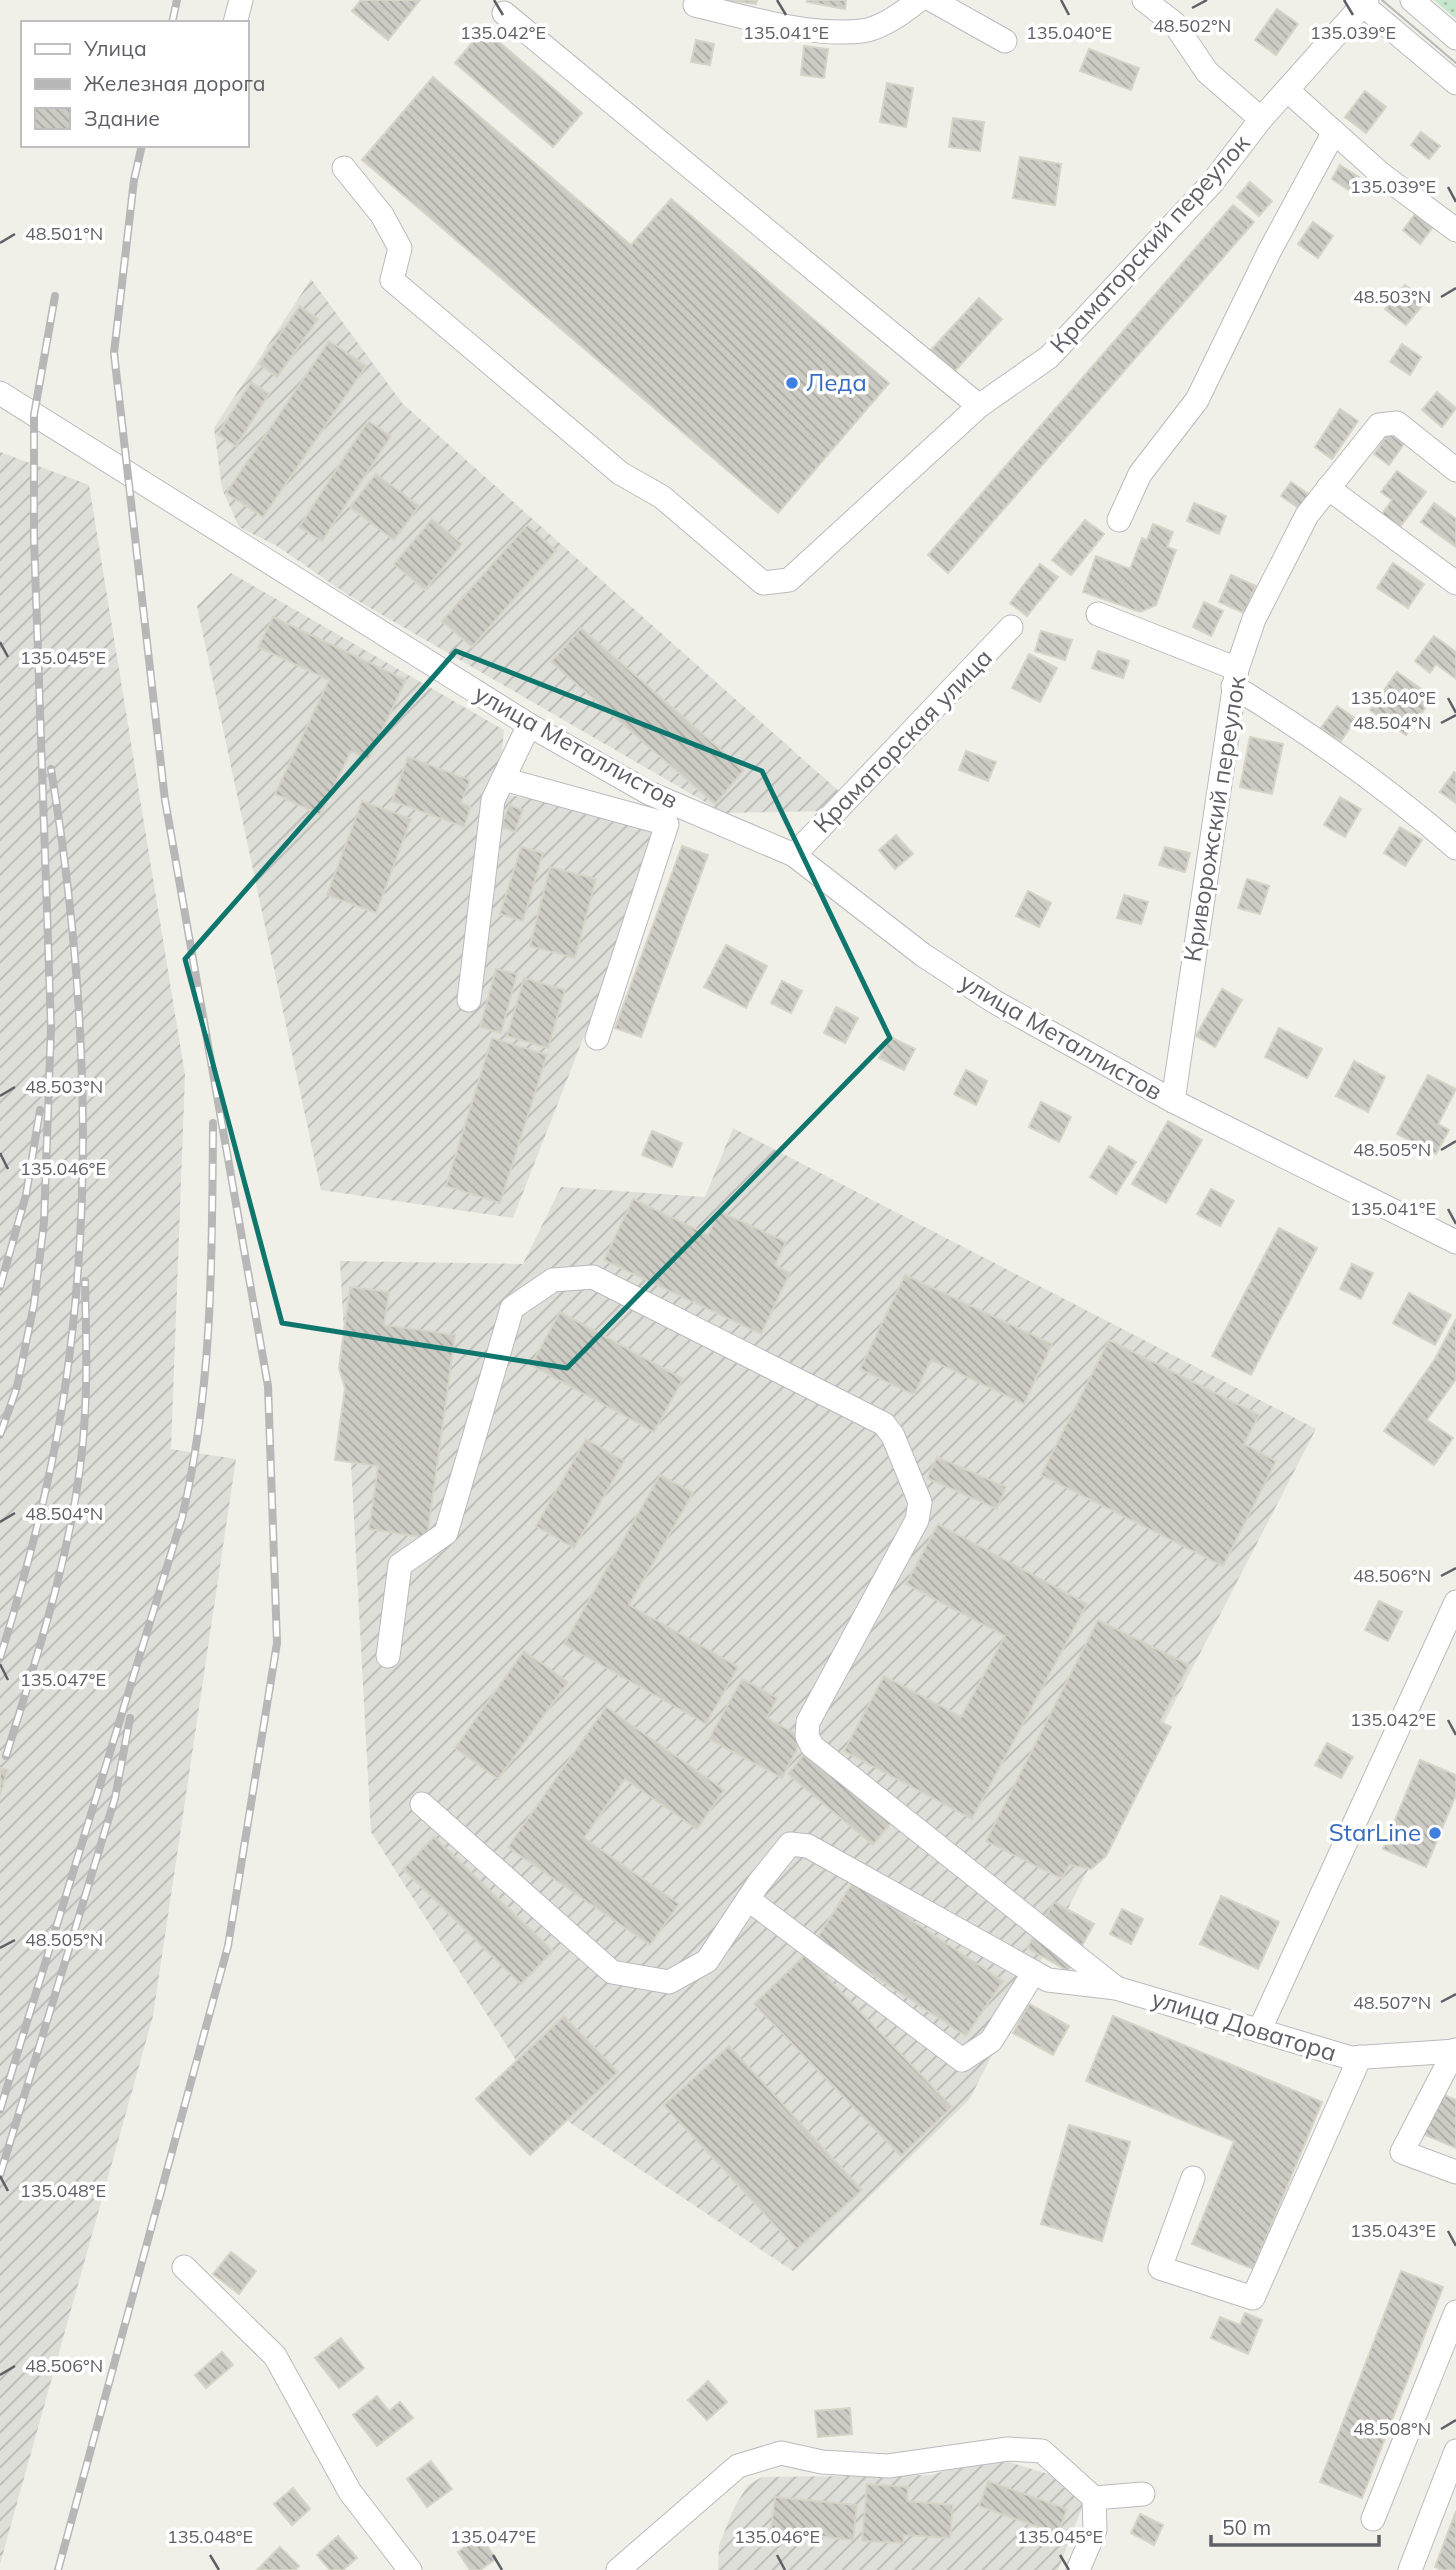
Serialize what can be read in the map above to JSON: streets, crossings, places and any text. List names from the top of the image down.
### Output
{
  "streets": {
    "street": [
      "Краматорский переулок",
      "Краматорская улица",
      "улица Металлистов",
      "Криворожский переулок",
      "улица Доватора"
    ]
  },
  "crossings": [
    ["Краматорская улица", "улица Металлистов"],
    ["улица Металлистов", "Криворожский переулок"]
  ],
  "places": ["Леда", "StarLine"],
  "legend": ["Улица", "Железная дорога", "Здание"],
  "scale_bar": "50 m",
  "coordinates": [
    "48.502°N",
    "135.042°E",
    "135.041°E",
    "135.040°E",
    "135.039°E",
    "48.501°N",
    "48.503°N",
    "135.045°E",
    "48.504°N",
    "48.505°N",
    "135.046°E",
    "48.506°N",
    "135.047°E",
    "48.507°N",
    "135.048°E",
    "135.043°E",
    "48.508°N"
  ]
}
